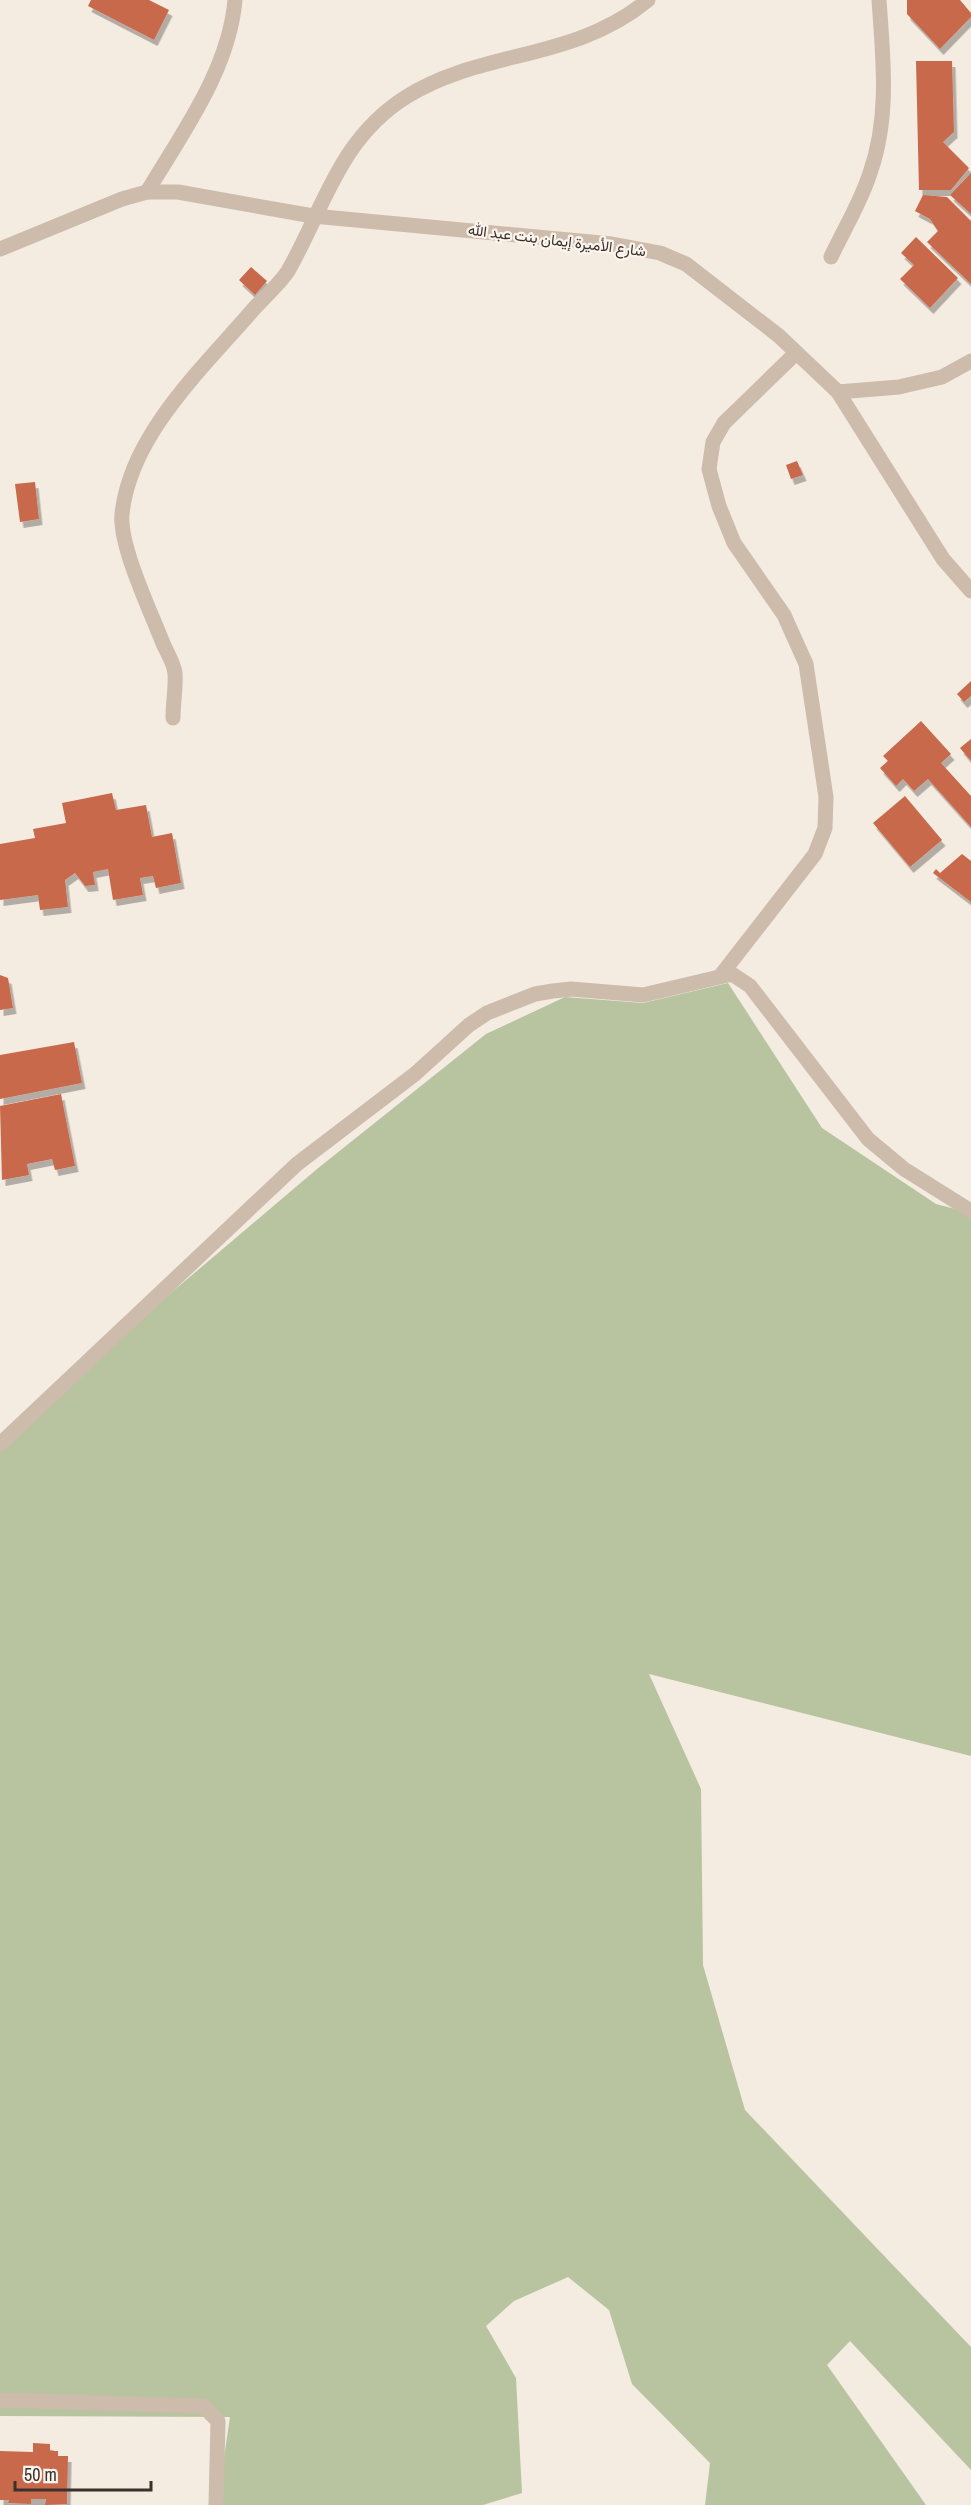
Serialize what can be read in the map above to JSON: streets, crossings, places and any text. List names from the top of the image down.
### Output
{
  "streets": {
    "street": ["شارع الأميرة إيمان بنت عبد الله"]
  },
  "scale_bar": "50 m"
}
